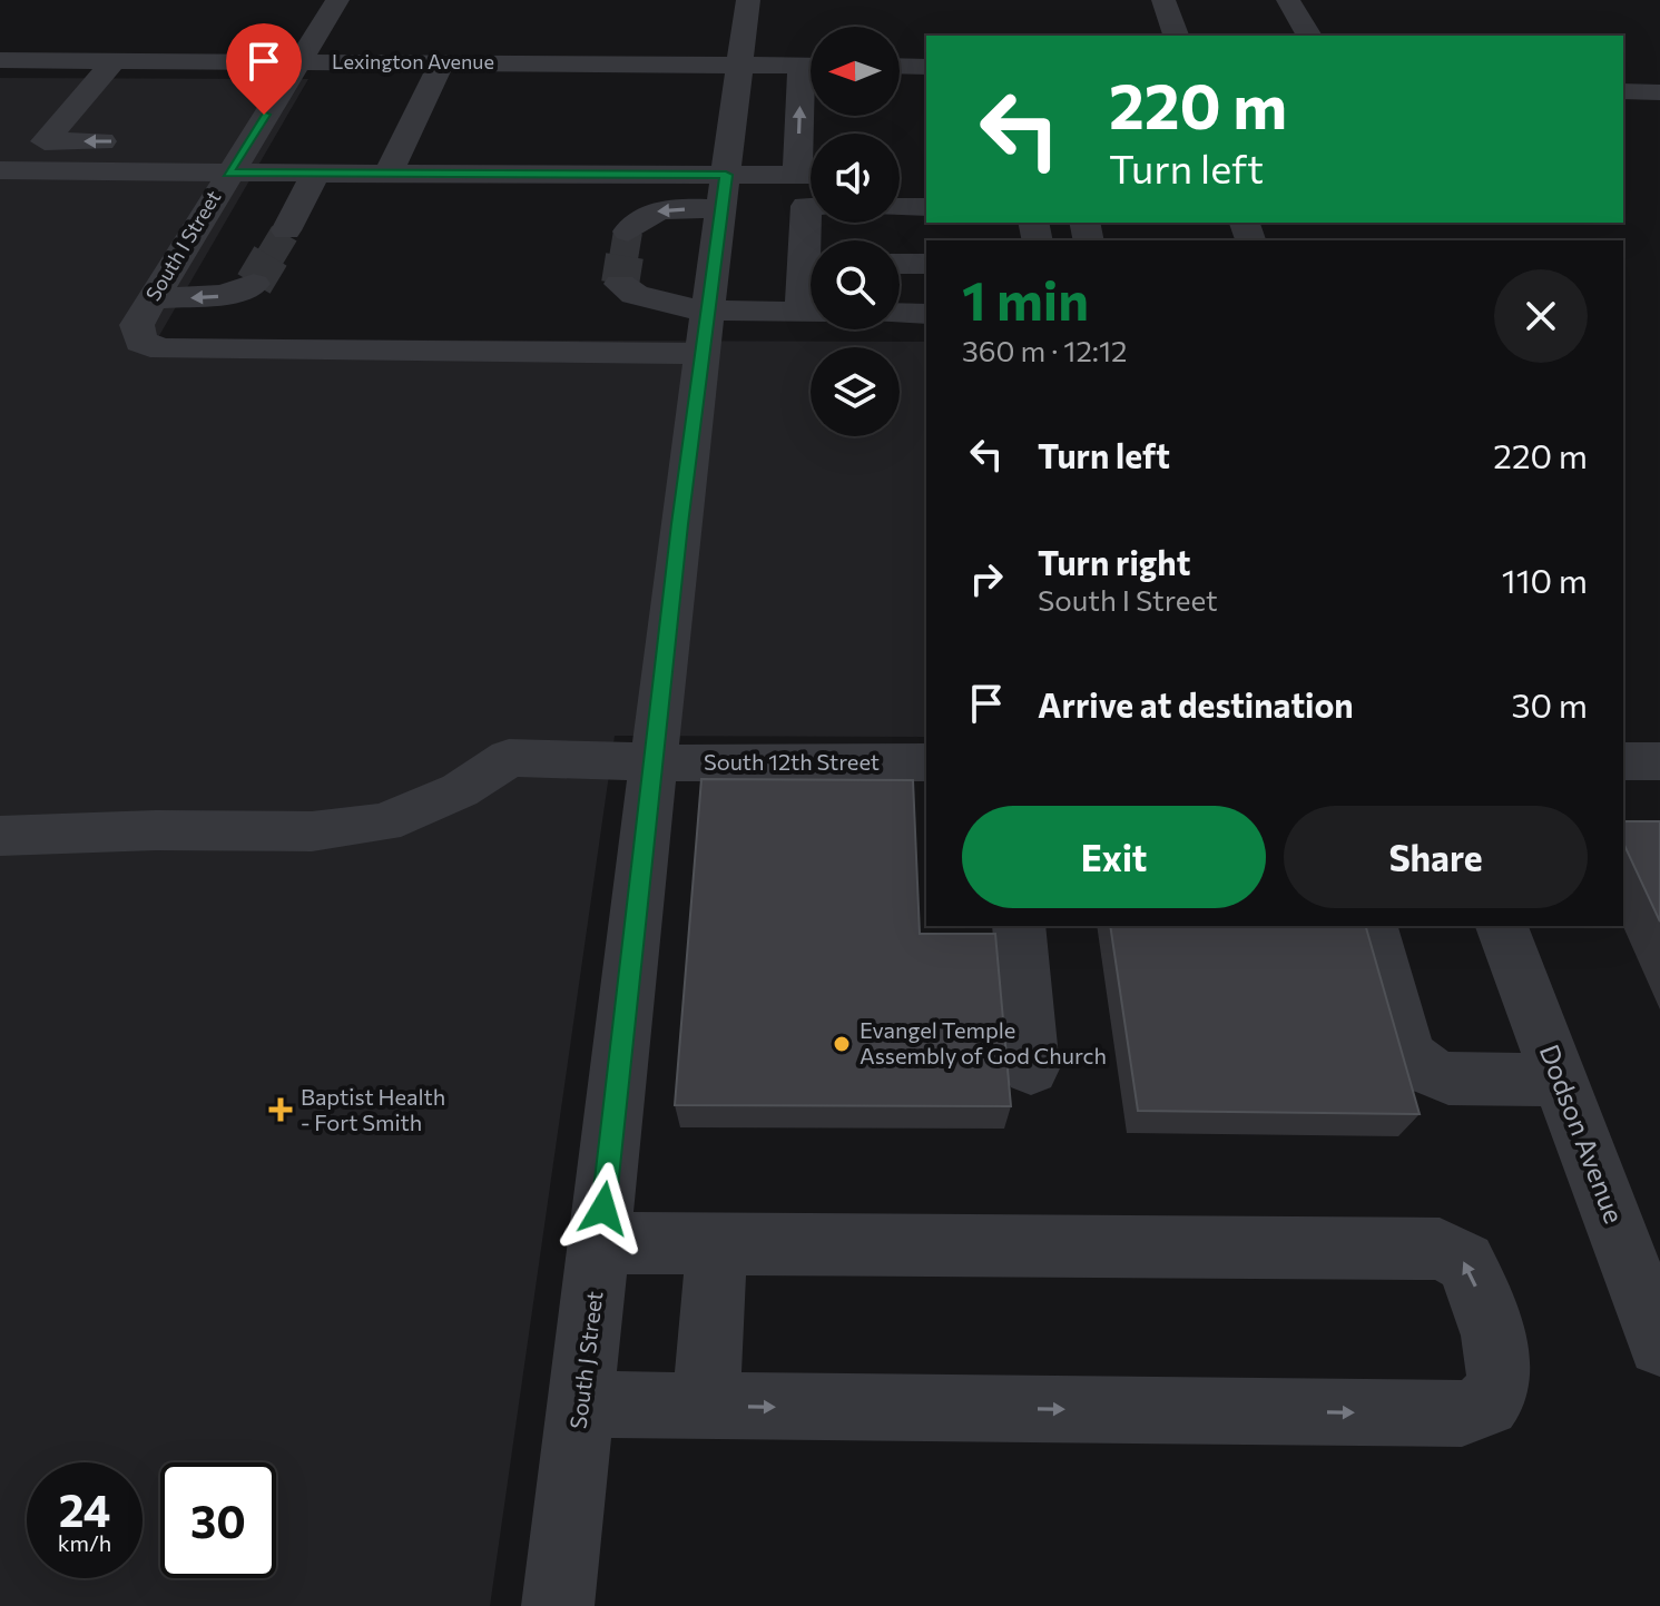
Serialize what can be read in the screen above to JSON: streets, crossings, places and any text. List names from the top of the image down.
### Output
{
  "streets": {
    "street": [
      "Lexington Avenue",
      "South I Street",
      "South 12th Street",
      "Dodson Avenue",
      "South J Street"
    ]
  },
  "crossings": [
    ["Lexington Avenue", "South I Street"],
    ["Lexington Avenue", "South J Street"],
    ["South 12th Street", "South J Street"]
  ],
  "places": {
    "other": ["Evangel Temple Assembly of God Church"],
    "health": ["Baptist Health - Fort Smith"]
  },
  "north": "left",
  "page": {
    "turn": ["220 m", "Turn left"],
    "heading": ["1 min", "360 m · 12:12"],
    "list": [
      {
        "name": "Turn left",
        "value": "220 m"
      },
      {
        "name": "Turn right",
        "note": "South I Street",
        "value": "110 m"
      },
      {
        "name": "Arrive at destination",
        "value": "30 m"
      }
    ],
    "buttons": ["Exit", "Share"],
    "speed": "24 km/h",
    "limit": "30"
  }
}
